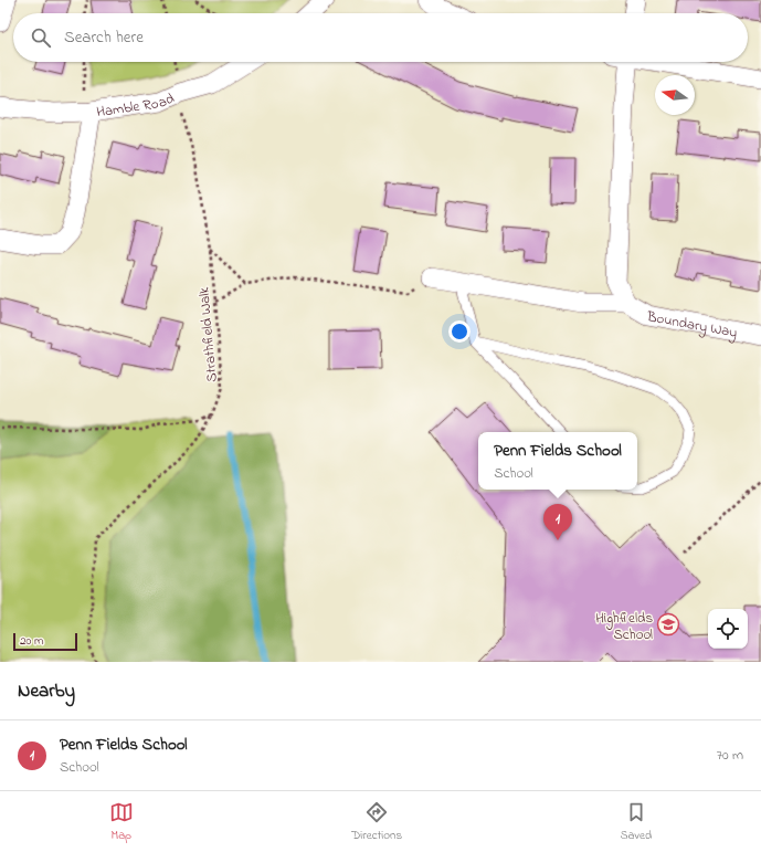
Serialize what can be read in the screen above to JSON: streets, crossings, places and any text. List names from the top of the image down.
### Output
{
  "streets": {
    "street": ["Hamble Road", "Boundary Way"],
    "path": ["Strathfield Walk"]
  },
  "crossings": [
    ["Hamble Road", "Strathfield Walk"]
  ],
  "places": {
    "school or university": ["Highfields School"]
  },
  "scale_bar": "20 m",
  "north": "left",
  "page": {
    "search": "Search here",
    "popup": ["Penn Fields School", "School"],
    "pins": "1",
    "scale": "20 m",
    "heading": "Nearby",
    "list": [
      {
        "mark": "1",
        "name": "Penn Fields School",
        "note": "School",
        "value": "70 m"
      }
    ],
    "nav": ["Map", "Directions", "Saved"]
  }
}
